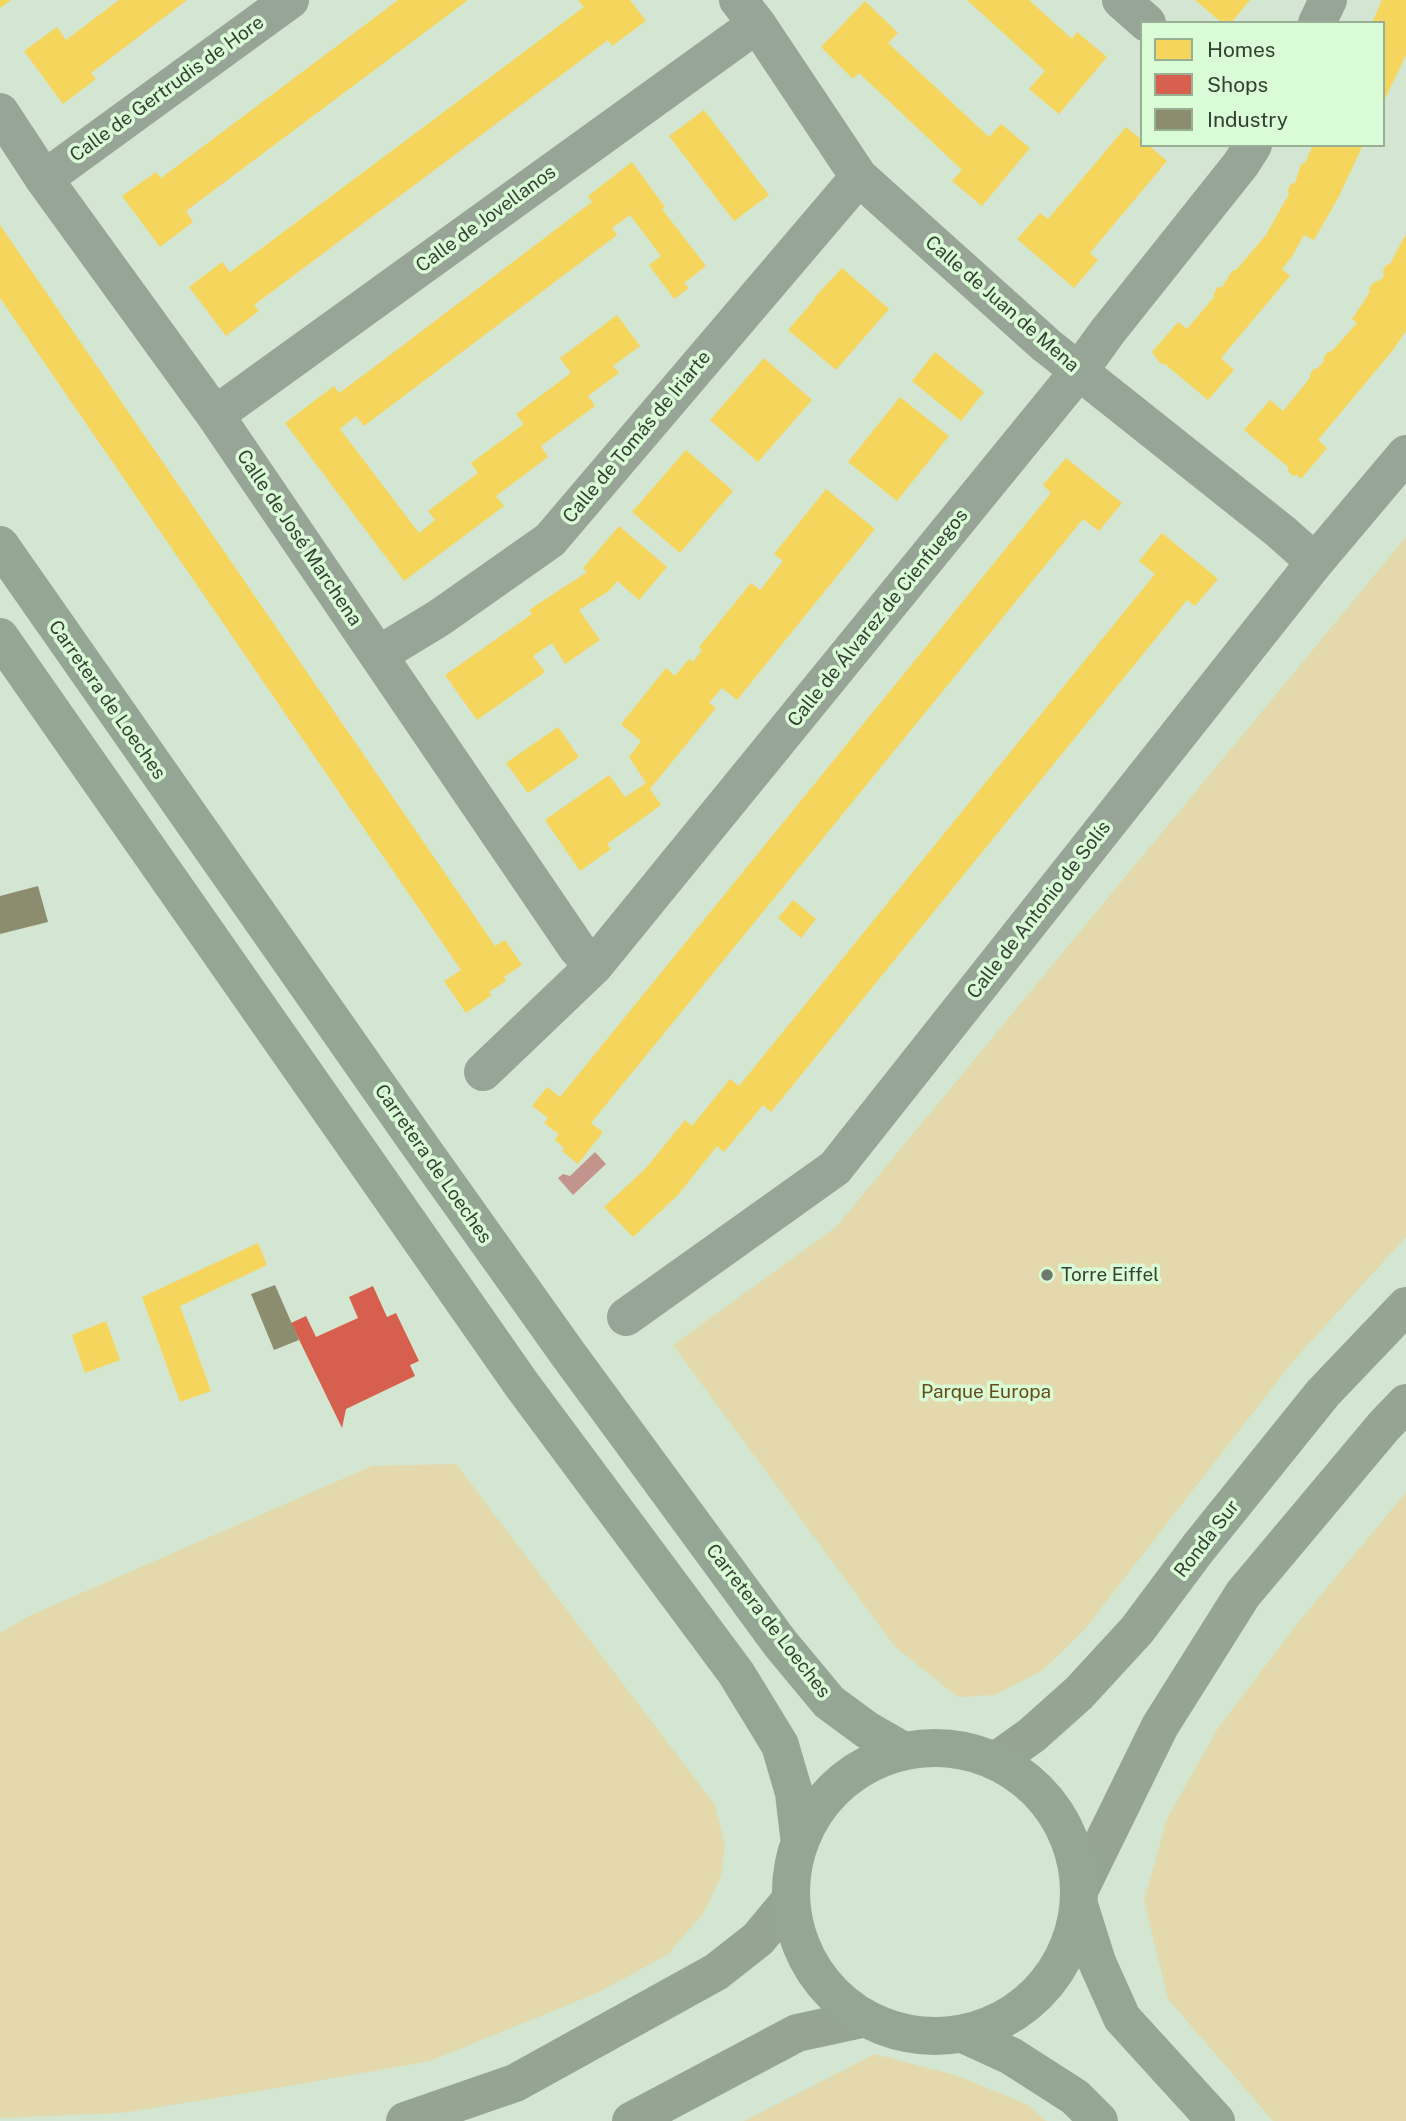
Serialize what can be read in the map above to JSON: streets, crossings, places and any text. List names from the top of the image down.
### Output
{
  "streets": {
    "main road": ["Carretera de Loeches", "Ronda Sur"],
    "street": [
      "Calle de Gertrudis de Hore",
      "Calle de Jovellanos",
      "Calle de Juan de Mena",
      "Calle de Tomás de Iriarte",
      "Calle de José Marchena",
      "Calle de Álvarez de Cienfuegos",
      "Calle de Antonio de Solís"
    ]
  },
  "crossings": [
    ["Calle de Gertrudis de Hore", "Calle de José Marchena"],
    ["Calle de Jovellanos", "Calle de Juan de Mena"],
    ["Calle de Jovellanos", "Calle de José Marchena"],
    ["Calle de Juan de Mena", "Calle de Tomás de Iriarte"],
    ["Calle de Juan de Mena", "Calle de Álvarez de Cienfuegos"],
    ["Calle de Juan de Mena", "Calle de Antonio de Solís"],
    ["Calle de Tomás de Iriarte", "Calle de José Marchena"],
    ["Calle de José Marchena", "Calle de Álvarez de Cienfuegos"]
  ],
  "parks": ["Parque Europa"],
  "places": ["Torre Eiffel"],
  "legend": ["Homes", "Shops", "Industry"]
}
